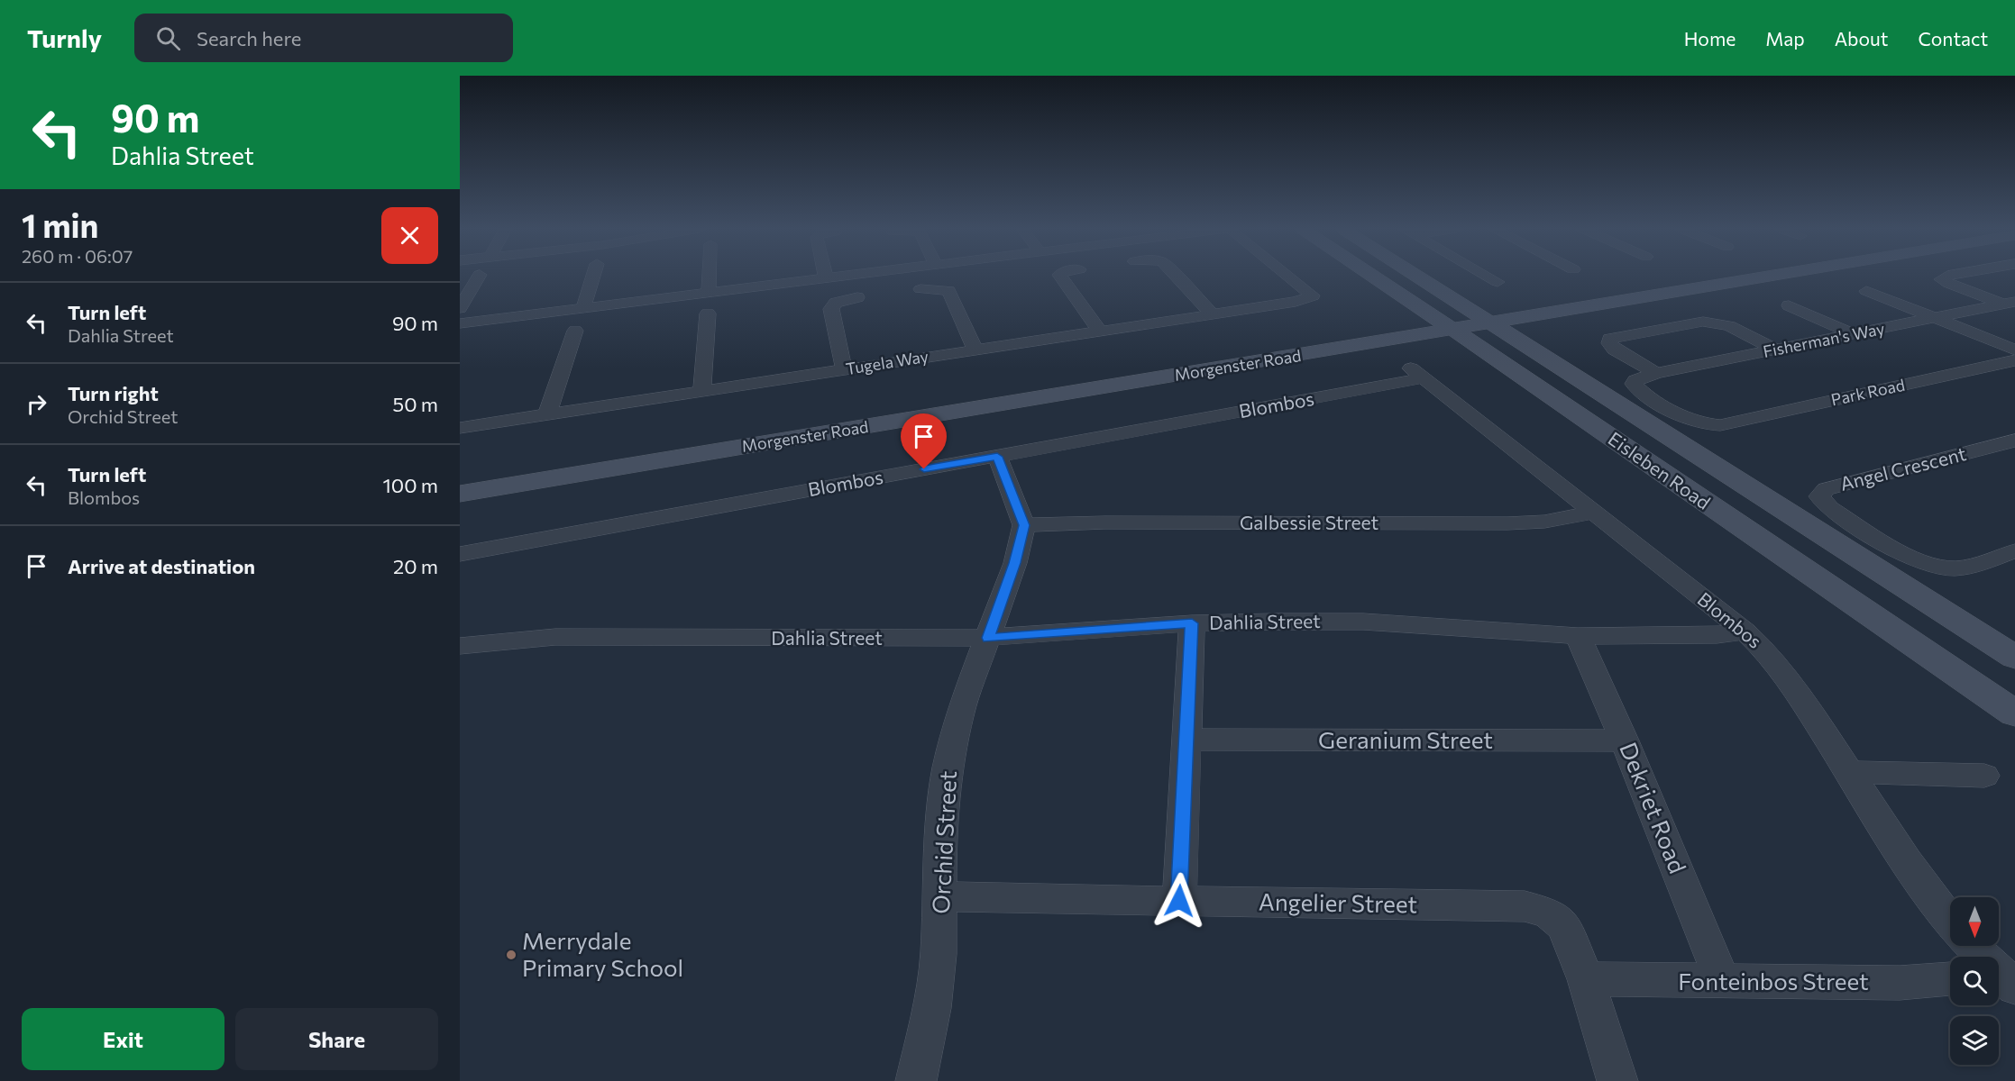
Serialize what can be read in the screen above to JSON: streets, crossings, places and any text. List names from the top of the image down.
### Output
{
  "streets": {
    "main road": ["Morgenster Road", "Eisleben Road"],
    "street": [
      "Fisherman's Way",
      "Tugela Way",
      "Park Road",
      "Blombos",
      "Angel Crescent",
      "Galbessie Street",
      "Dahlia Street",
      "Geranium Street",
      "Dekriet Road",
      "Orchid Street",
      "Angelier Street",
      "Fonteinbos Street"
    ]
  },
  "crossings": [
    ["Fisherman's Way", "Park Road"],
    ["Morgenster Road", "Eisleben Road"],
    ["Blombos", "Galbessie Street"],
    ["Blombos", "Dahlia Street"],
    ["Galbessie Street", "Orchid Street"],
    ["Dahlia Street", "Dekriet Road"],
    ["Dahlia Street", "Orchid Street"],
    ["Geranium Street", "Dekriet Road"],
    ["Dekriet Road", "Fonteinbos Street"],
    ["Orchid Street", "Angelier Street"],
    ["Angelier Street", "Fonteinbos Street"]
  ],
  "places": ["Merrydale Primary School"],
  "north": "bottom",
  "page": {
    "header": "Turnly",
    "search": "Search here",
    "nav": [
      "Home",
      "Map",
      "About",
      "Contact"
    ],
    "turn": ["90 m", "Dahlia Street"],
    "heading": ["1 min", "260 m · 06:07"],
    "list": [
      {
        "name": "Turn left",
        "note": "Dahlia Street",
        "value": "90 m"
      },
      {
        "name": "Turn right",
        "note": "Orchid Street",
        "value": "50 m"
      },
      {
        "name": "Turn left",
        "note": "Blombos",
        "value": "100 m"
      },
      {
        "name": "Arrive at destination",
        "value": "20 m"
      }
    ],
    "buttons": ["Exit", "Share"]
  }
}
